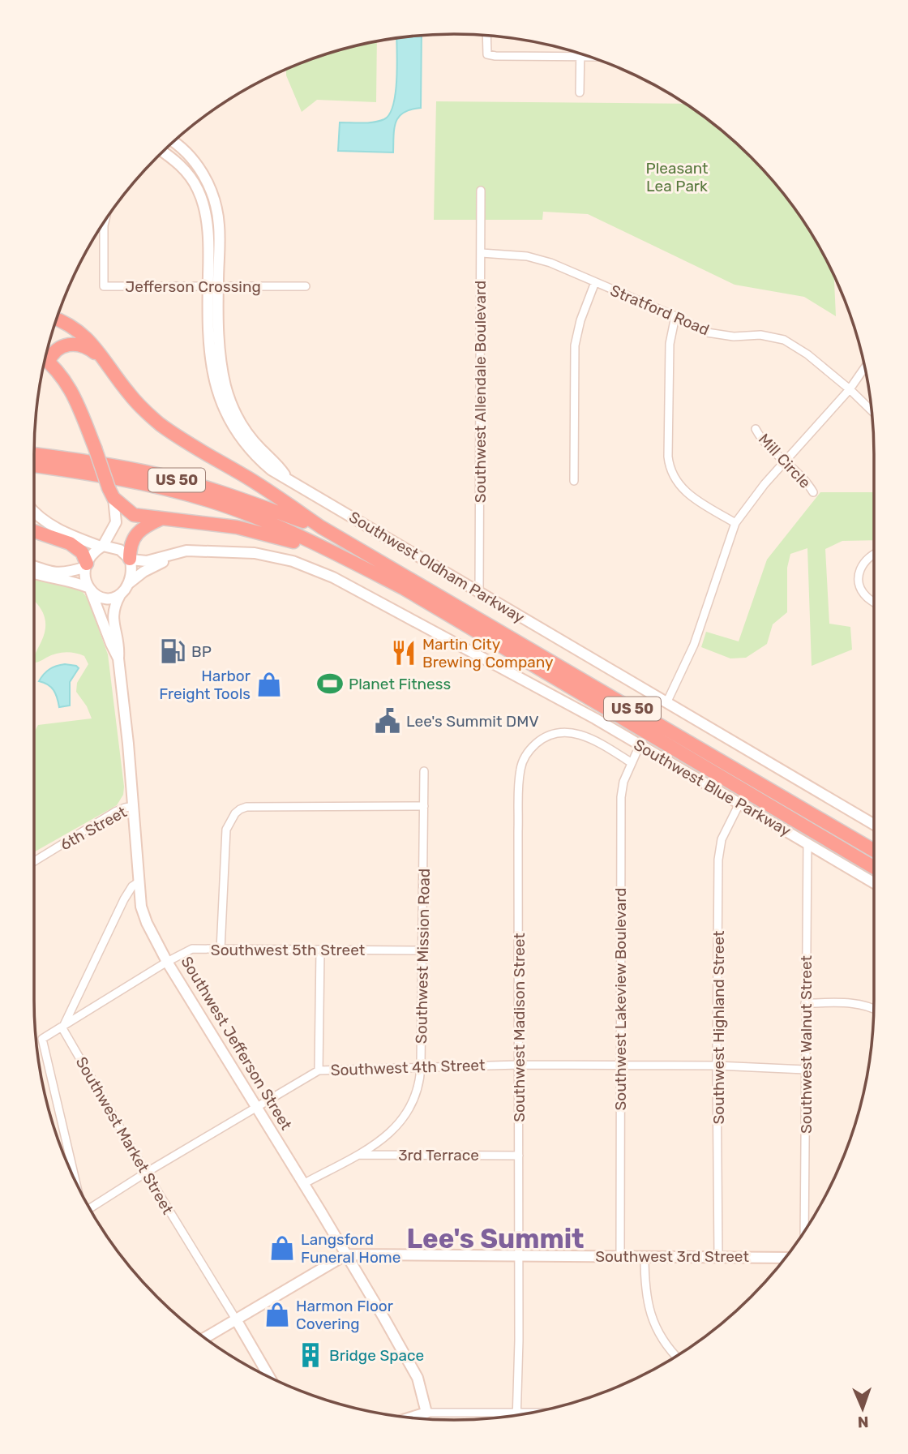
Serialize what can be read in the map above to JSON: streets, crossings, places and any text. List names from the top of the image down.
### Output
{
  "streets": {
    "highway": ["US 50"],
    "street": [
      "Jefferson Crossing",
      "Stratford Road",
      "Southwest Allendale Boulevard",
      "Mill Circle",
      "Southwest Oldham Parkway",
      "Southwest Blue Parkway",
      "6th Street",
      "Southwest 5th Street",
      "Southwest Mission Road",
      "Southwest Lakeview Boulevard",
      "Southwest Madison Street",
      "Southwest Highland Street",
      "Southwest Jefferson Street",
      "Southwest Walnut Street",
      "Southwest 4th Street",
      "Southwest Market Street",
      "3rd Terrace",
      "Southwest 3rd Street"
    ]
  },
  "crossings": [
    ["Jefferson Crossing", "Southwest Oldham Parkway"],
    ["Stratford Road", "Southwest Allendale Boulevard"],
    ["Southwest Allendale Boulevard", "Southwest Oldham Parkway"],
    ["Southwest Blue Parkway", "Southwest Lakeview Boulevard"],
    ["Southwest Blue Parkway", "Southwest Highland Street"],
    ["Southwest Blue Parkway", "Southwest Jefferson Street"],
    ["Southwest Blue Parkway", "Southwest Walnut Street"],
    ["6th Street", "Southwest Jefferson Street"],
    ["Southwest 5th Street", "Southwest Mission Road"],
    ["Southwest 5th Street", "Southwest Jefferson Street"],
    ["Southwest 5th Street", "Southwest Market Street"],
    ["Southwest Mission Road", "Southwest Jefferson Street"],
    ["Southwest Mission Road", "Southwest 4th Street"],
    ["Southwest Mission Road", "3rd Terrace"],
    ["Southwest Lakeview Boulevard", "Southwest Madison Street"],
    ["Southwest Lakeview Boulevard", "Southwest 4th Street"],
    ["Southwest Lakeview Boulevard", "Southwest 3rd Street"],
    ["Southwest Madison Street", "Southwest 4th Street"],
    ["Southwest Madison Street", "3rd Terrace"],
    ["Southwest Madison Street", "Southwest 3rd Street"],
    ["Southwest Highland Street", "Southwest 4th Street"],
    ["Southwest Highland Street", "Southwest 3rd Street"],
    ["Southwest Jefferson Street", "Southwest 4th Street"],
    ["Southwest Jefferson Street", "Southwest 3rd Street"],
    ["Southwest Walnut Street", "Southwest 4th Street"],
    ["Southwest 4th Street", "Southwest Market Street"]
  ],
  "districts": ["Lee's Summit"],
  "parks": ["Pleasant Lea Park"],
  "places": {
    "fuel station": ["BP"],
    "restaurant": ["Martin City Brewing Company"],
    "sports": ["Planet Fitness"],
    "shop": ["Harbor Freight Tools", "Langsford Funeral Home", "Harmon Floor Covering"],
    "public building": ["Lee's Summit DMV"],
    "building": ["Bridge Space"]
  },
  "north": "bottom"
}
